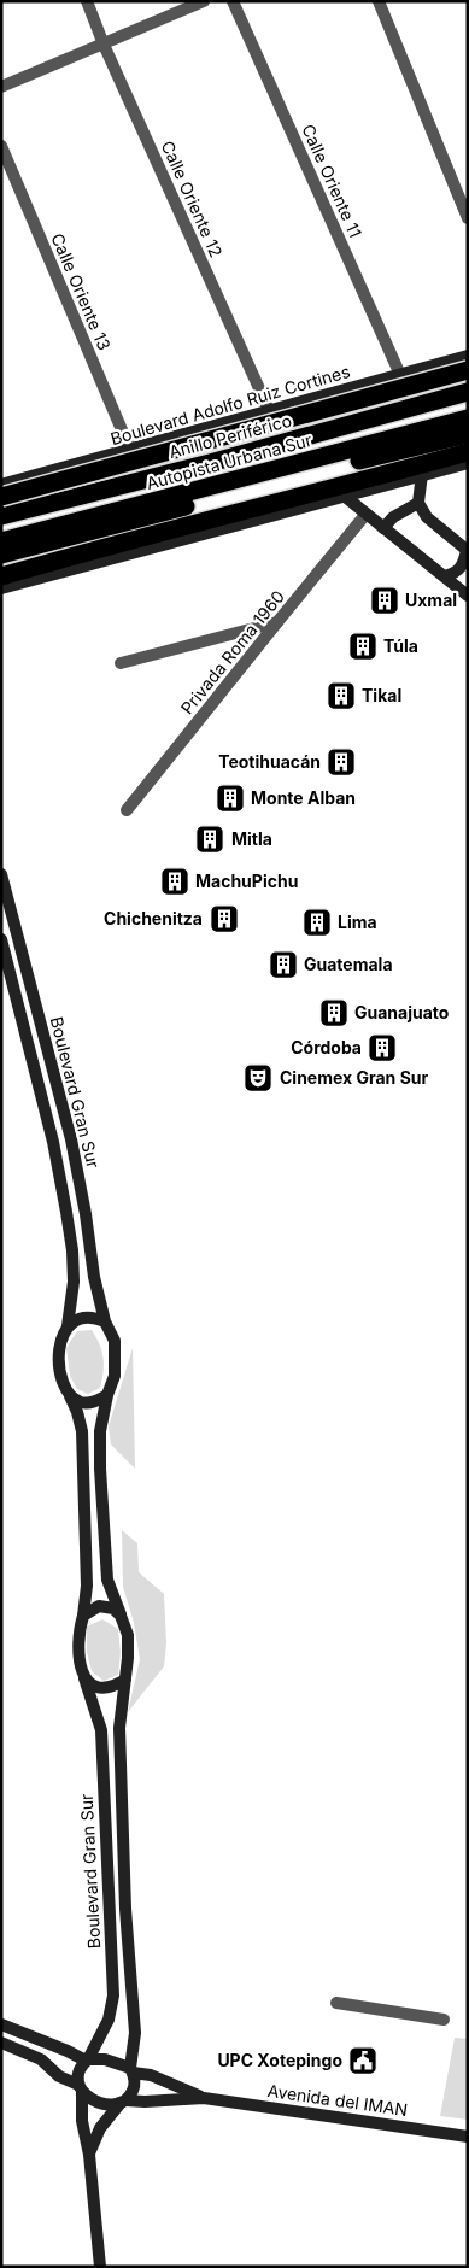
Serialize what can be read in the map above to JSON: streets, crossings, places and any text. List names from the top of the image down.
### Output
{
  "streets": {
    "highway": ["Anillo Periférico", "Autopista Urbana Sur"],
    "street": [
      "Calle Oriente 11",
      "Calle Oriente 12",
      "Calle Oriente 13",
      "Boulevard Adolfo Ruiz Cortines",
      "Privada Roma 1960",
      "Boulevard Gran Sur",
      "Avenida del IMAN"
    ]
  },
  "crossings": [
    ["Calle Oriente 11", "Boulevard Adolfo Ruiz Cortines"],
    ["Calle Oriente 12", "Boulevard Adolfo Ruiz Cortines"],
    ["Calle Oriente 13", "Boulevard Adolfo Ruiz Cortines"],
    ["Boulevard Gran Sur", "Avenida del IMAN"]
  ],
  "places": {
    "building": [
      "Uxmal",
      "Túla",
      "Tikal",
      "Teotihuacán",
      "Monte Alban",
      "Mitla",
      "MachuPichu",
      "Chichenitza",
      "Lima",
      "Guatemala",
      "Guanajuato",
      "Córdoba"
    ],
    "theatre": ["Cinemex Gran Sur"],
    "public building": ["UPC Xotepingo"]
  }
}
